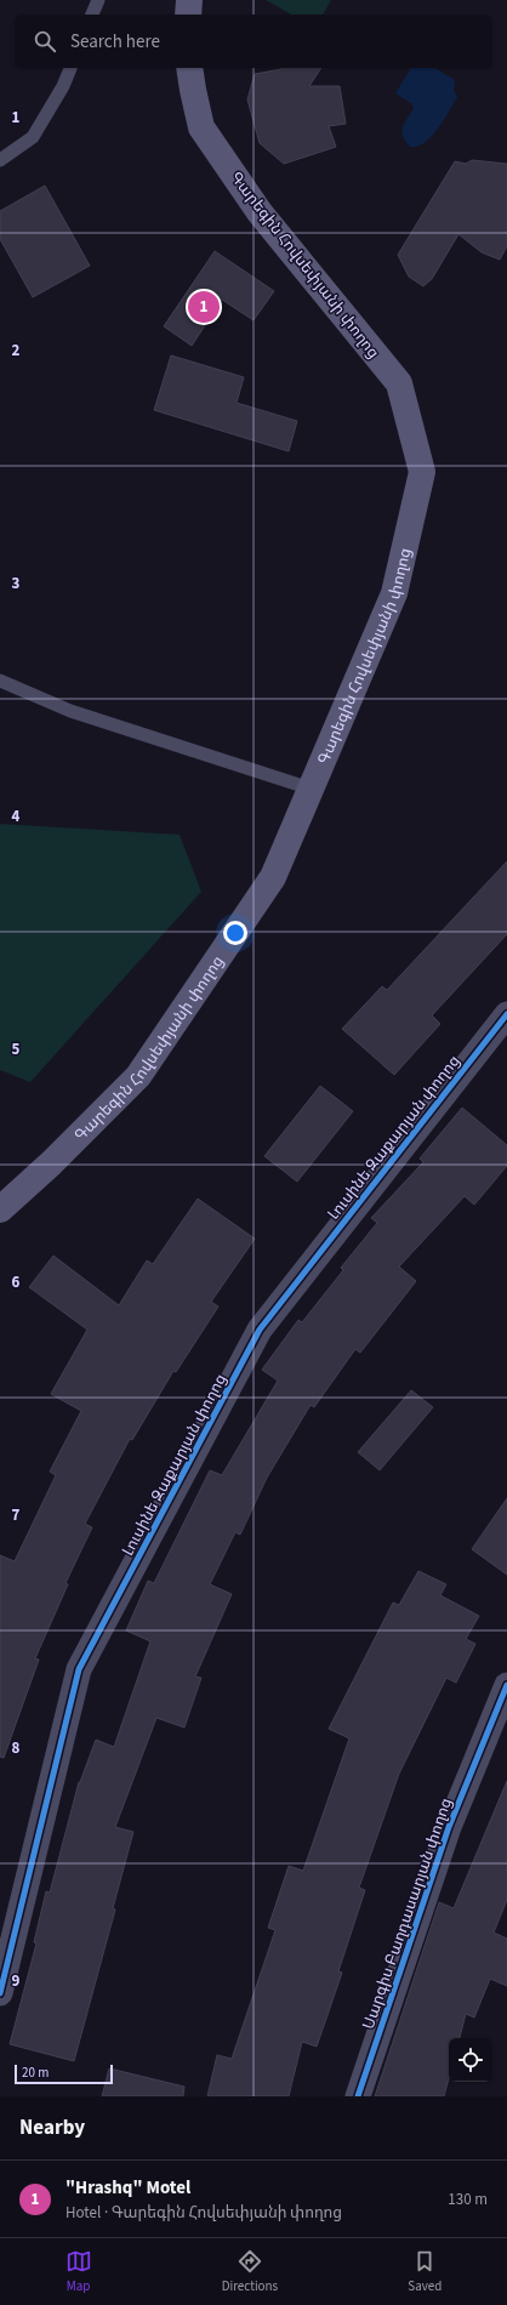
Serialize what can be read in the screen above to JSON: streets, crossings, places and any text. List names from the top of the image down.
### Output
{
  "streets": {
    "main road": ["Գարեգին Հովսեփյանի փողոց"],
    "street": ["Լուսինե Զաքարյան փողոց", "Սարգիս Բաղդասարյան փողոց"]
  },
  "scale_bar": "20 m",
  "page": {
    "search": "Search here",
    "pins": "1",
    "scale": "20 m",
    "heading": "Nearby",
    "list": [
      {
        "mark": "1",
        "name": "\"Hrashq\" Motel",
        "note": "Hotel · Գարեգին Հովսեփյանի փողոց",
        "value": "130 m"
      }
    ],
    "nav": ["Map", "Directions", "Saved"]
  },
  "grid": {
    "rows": [
      "1",
      "2",
      "3",
      "4",
      "5",
      "6",
      "7",
      "8",
      "9"
    ]
  }
}
